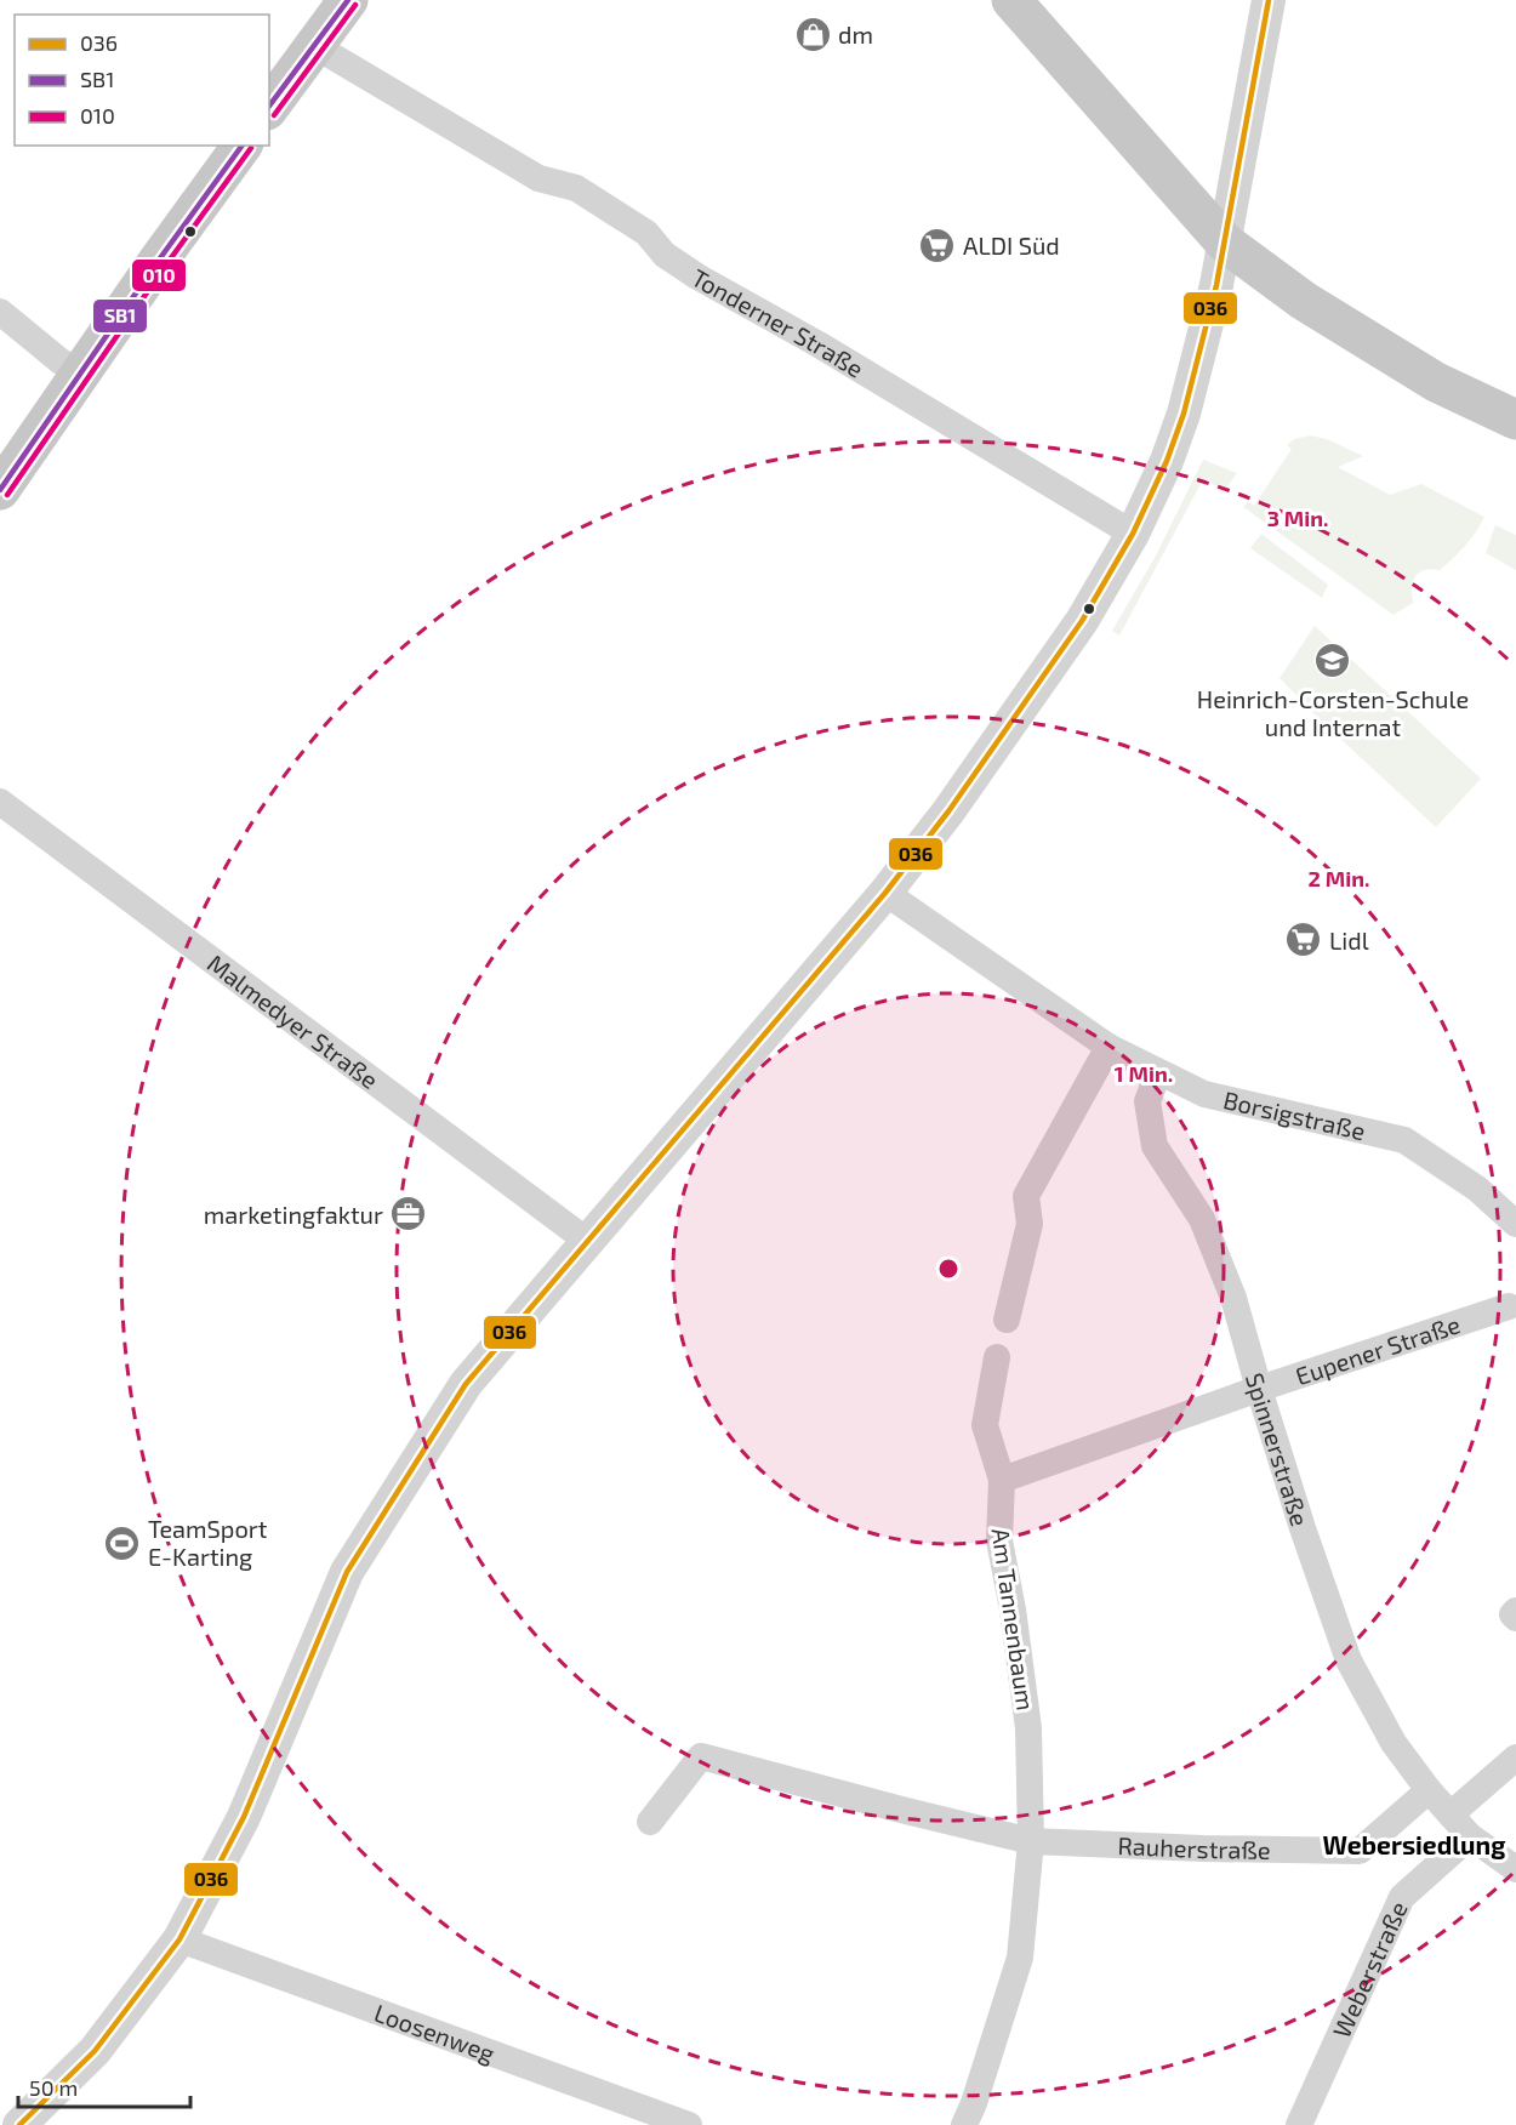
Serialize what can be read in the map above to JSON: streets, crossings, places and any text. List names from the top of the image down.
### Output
{
  "streets": {
    "street": [
      "Tonderner Straße",
      "Malmedyer Straße",
      "Borsigstraße",
      "Eupener Straße",
      "Spinnerstraße",
      "Am Tannenbaum",
      "Rauherstraße",
      "Weberstraße",
      "Loosenweg"
    ]
  },
  "crossings": [
    ["Borsigstraße", "Spinnerstraße"],
    ["Eupener Straße", "Spinnerstraße"],
    ["Eupener Straße", "Am Tannenbaum"],
    ["Spinnerstraße", "Rauherstraße"],
    ["Spinnerstraße", "Weberstraße"],
    ["Am Tannenbaum", "Rauherstraße"]
  ],
  "districts": ["Webersiedlung"],
  "places": {
    "shop": ["dm"],
    "supermarket": ["ALDI Süd", "Lidl"],
    "school or university": ["Heinrich-Corsten-Schule und Internat"],
    "office": ["marketingfaktur"],
    "sports": ["TeamSport E-Karting"]
  },
  "lines": ["transit line 036", "transit line SB1", "transit line 010"],
  "legend": ["036", "SB1", "010"],
  "scale_bar": "50 m",
  "rings": ["3 Min.", "2 Min.", "1 Min."]
}
